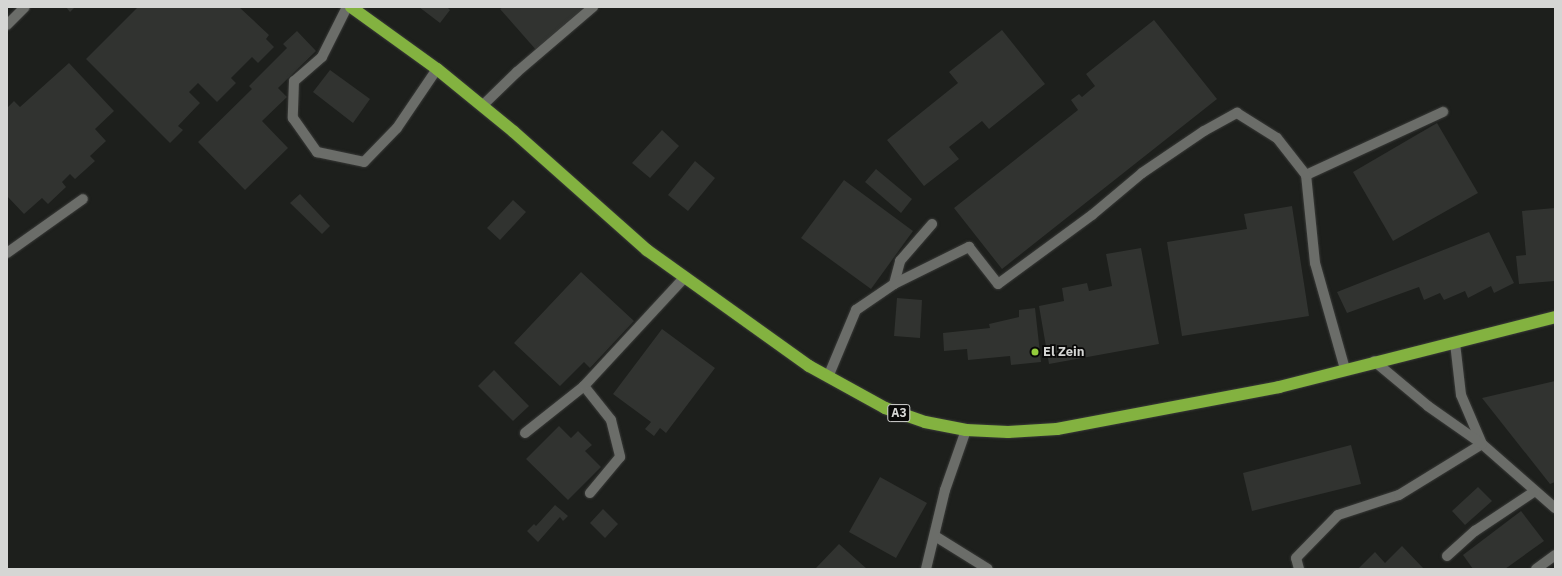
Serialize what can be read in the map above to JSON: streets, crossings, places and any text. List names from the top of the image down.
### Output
{
  "streets": {
    "highway": ["A3"]
  },
  "places": ["El Zein"]
}
